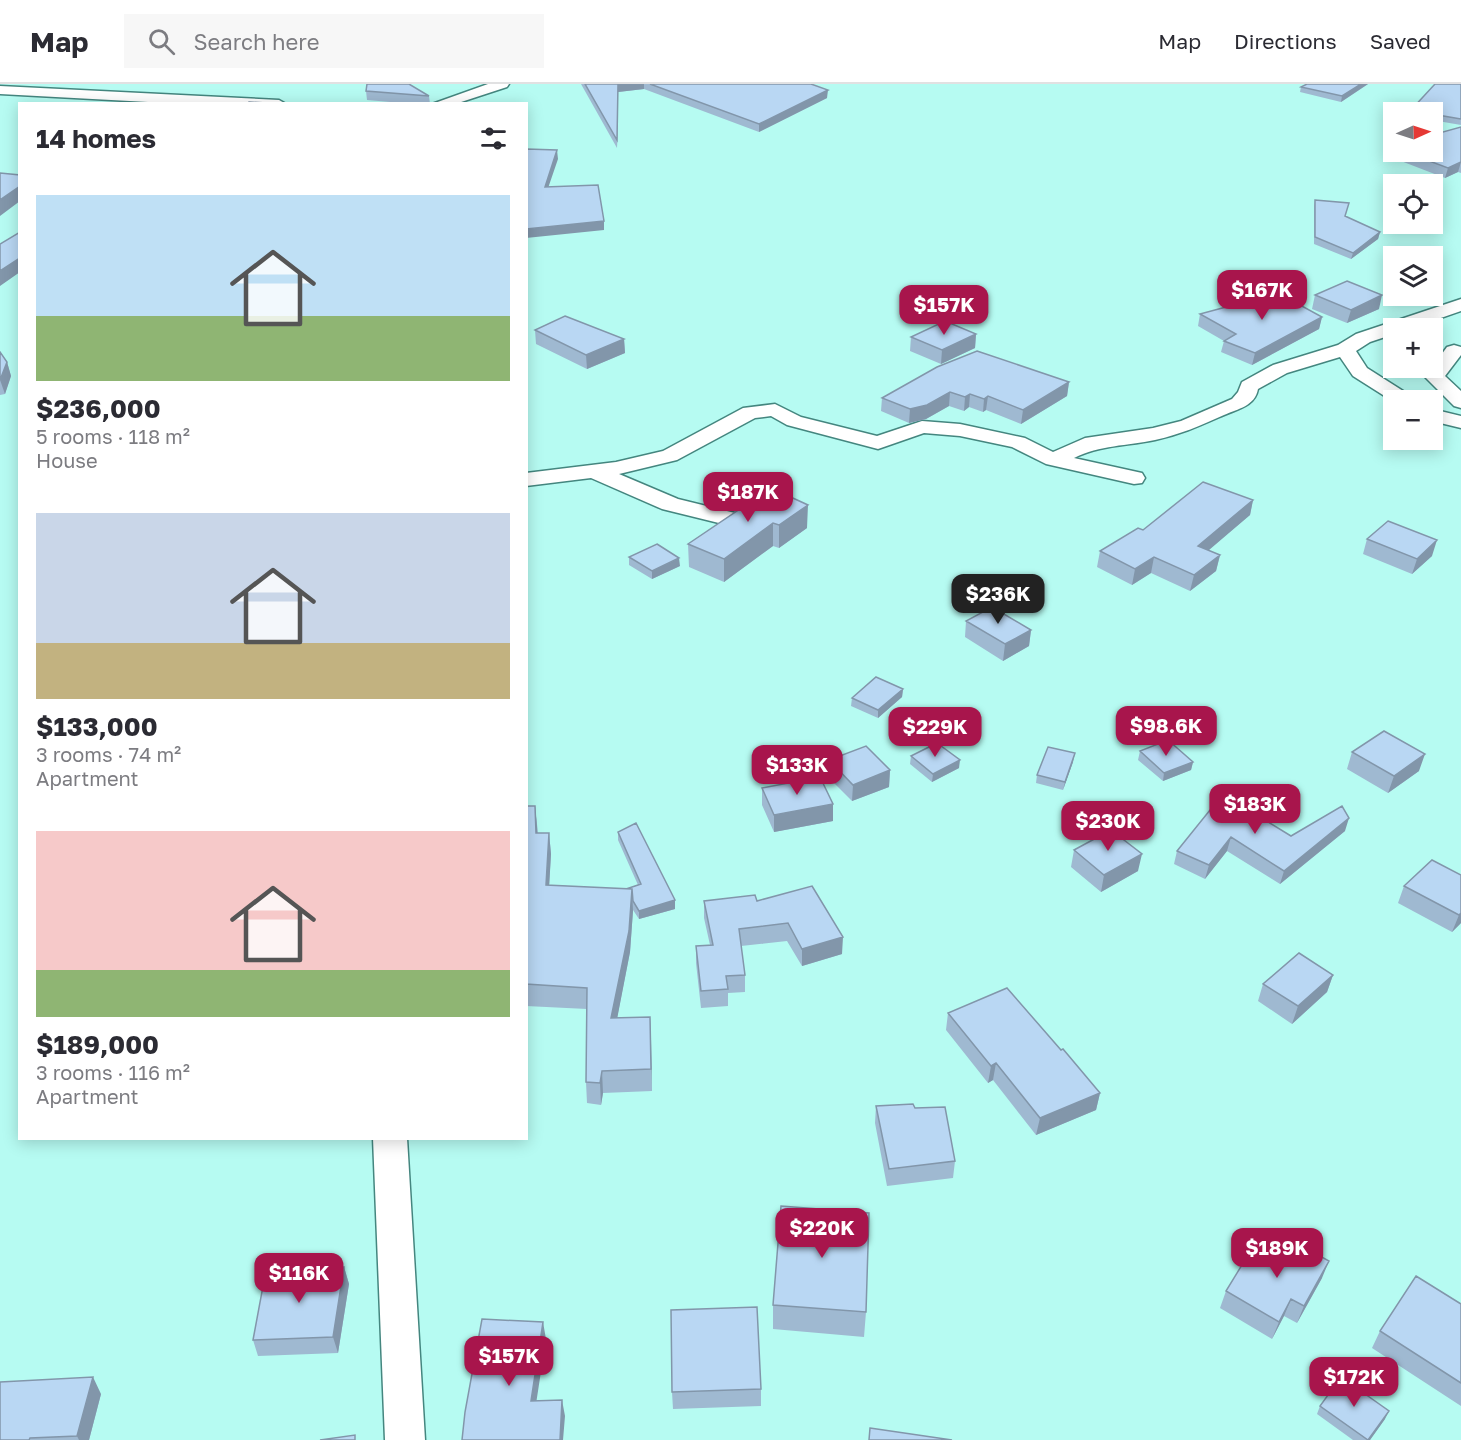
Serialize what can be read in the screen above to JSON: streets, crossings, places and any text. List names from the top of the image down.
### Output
{
  "north": "right",
  "page": {
    "header": "Map",
    "search": "Search here",
    "nav": ["Map", "Directions", "Saved"],
    "map_buttons": ["+", "−"],
    "heading": "14 homes",
    "list": [
      {
        "name": "$236,000",
        "note": "5 rooms · 118 m² · House"
      },
      {
        "name": "$133,000",
        "note": "3 rooms · 74 m² · Apartment"
      },
      {
        "name": "$189,000",
        "note": "3 rooms · 116 m² · Apartment"
      }
    ],
    "price": [
      "$167K",
      "$157K",
      "$187K",
      "$236K",
      "$98.6K",
      "$229K",
      "$133K",
      "$183K",
      "$230K",
      "$220K",
      "$189K",
      "$116K",
      "$157K",
      "$172K"
    ]
  }
}
